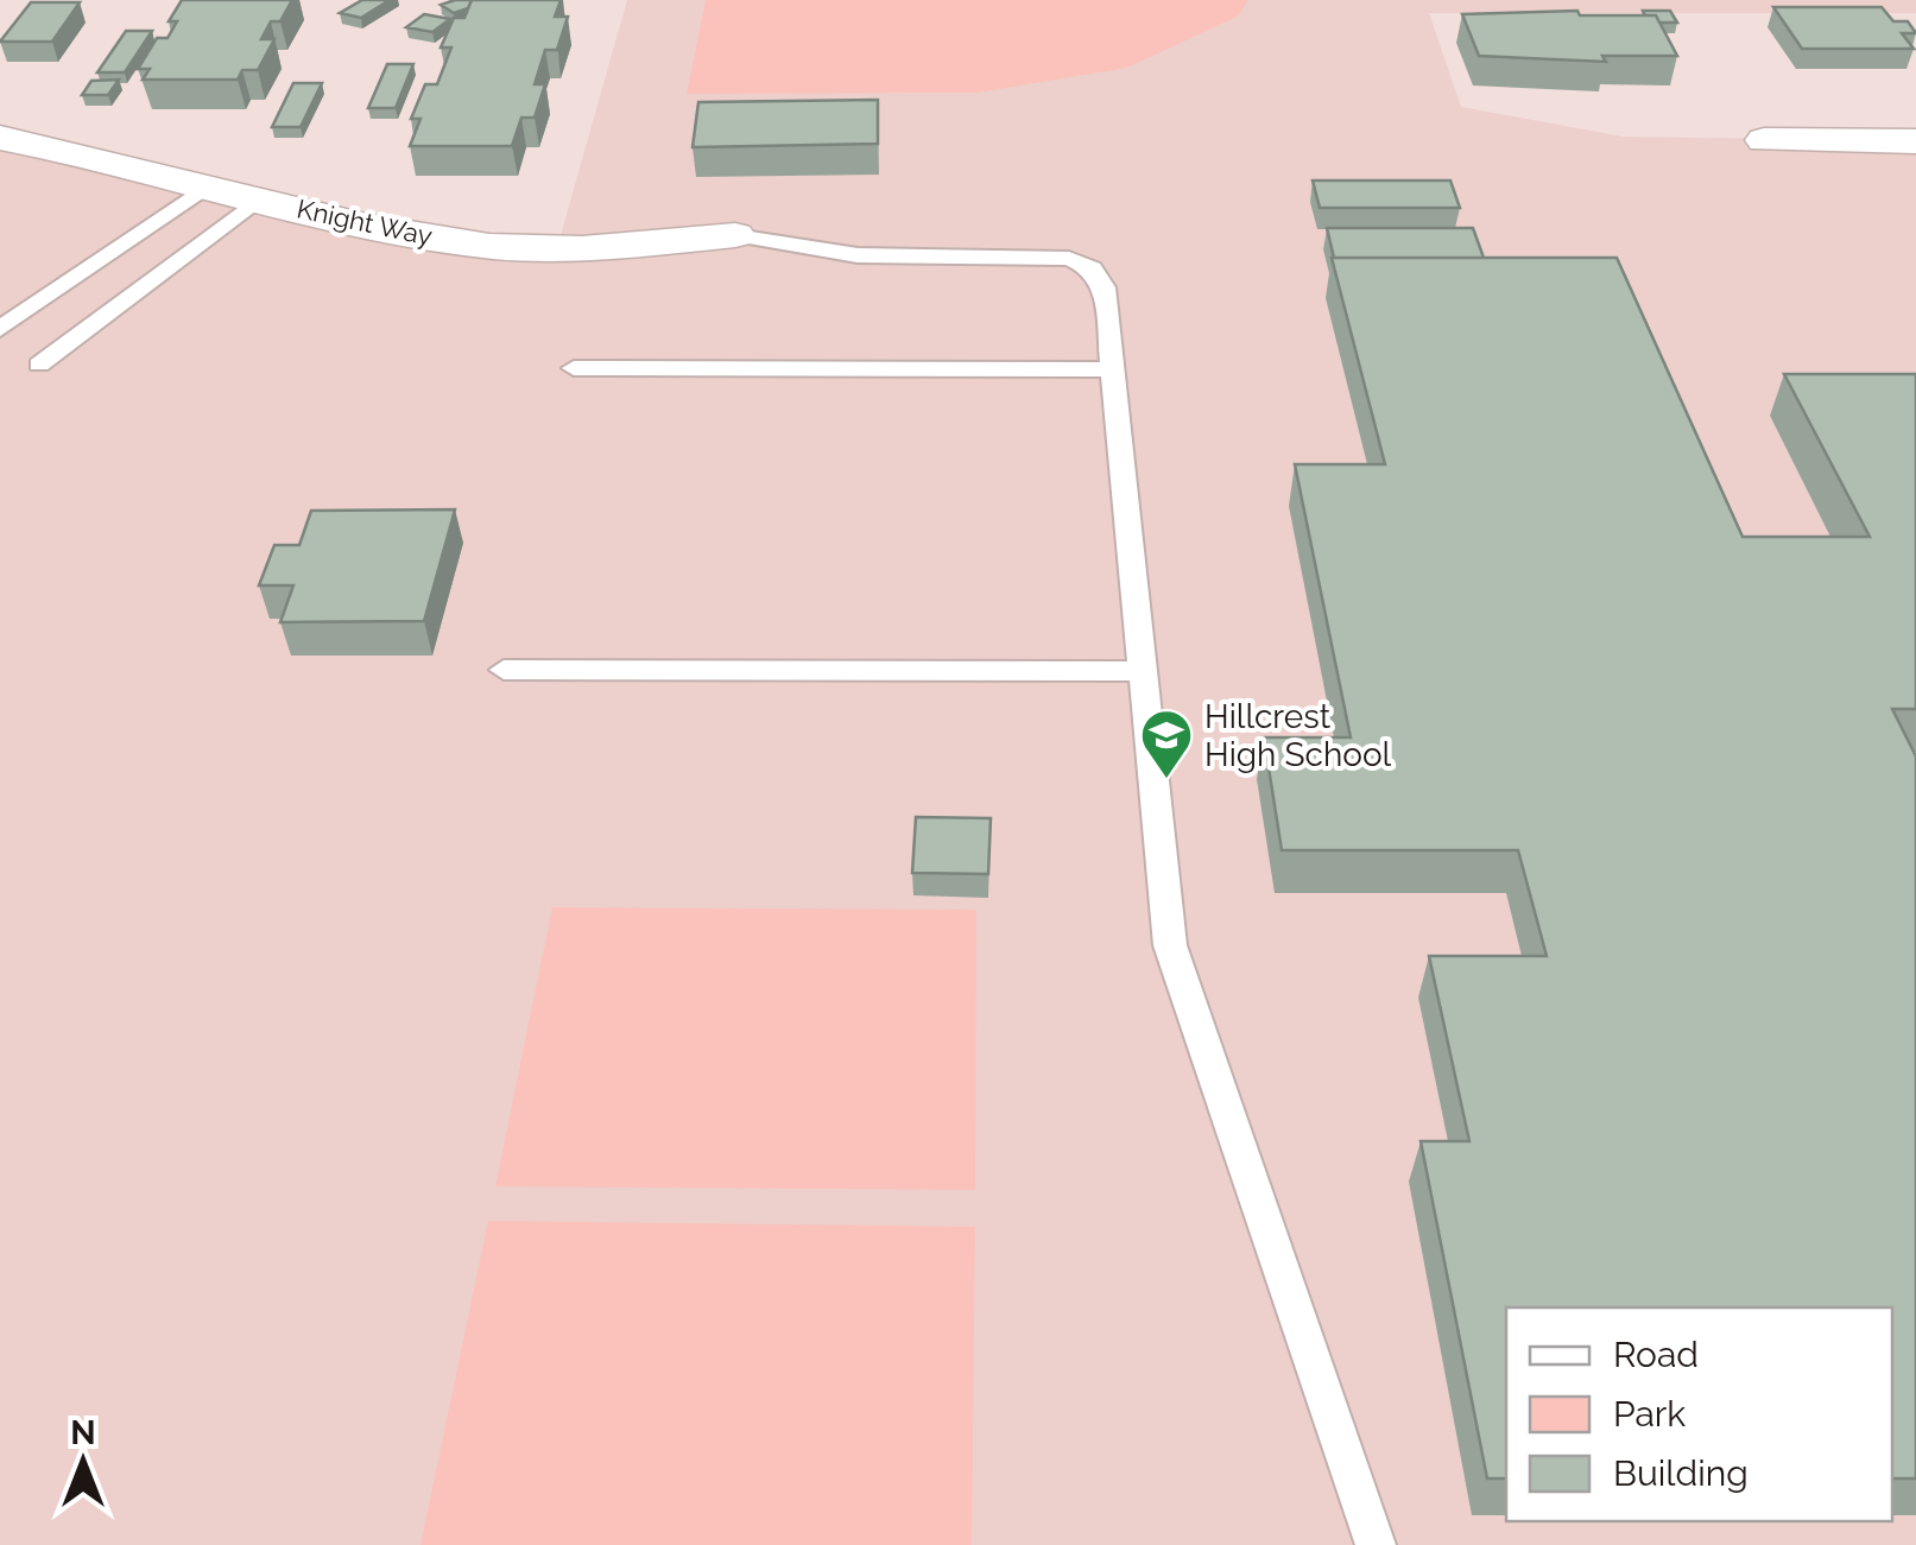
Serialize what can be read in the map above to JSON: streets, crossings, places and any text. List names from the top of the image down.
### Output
{
  "streets": {
    "street": ["Knight Way"]
  },
  "places": {
    "school or university": ["Hillcrest High School"]
  },
  "legend": ["Road", "Park", "Building"],
  "north": "top"
}
